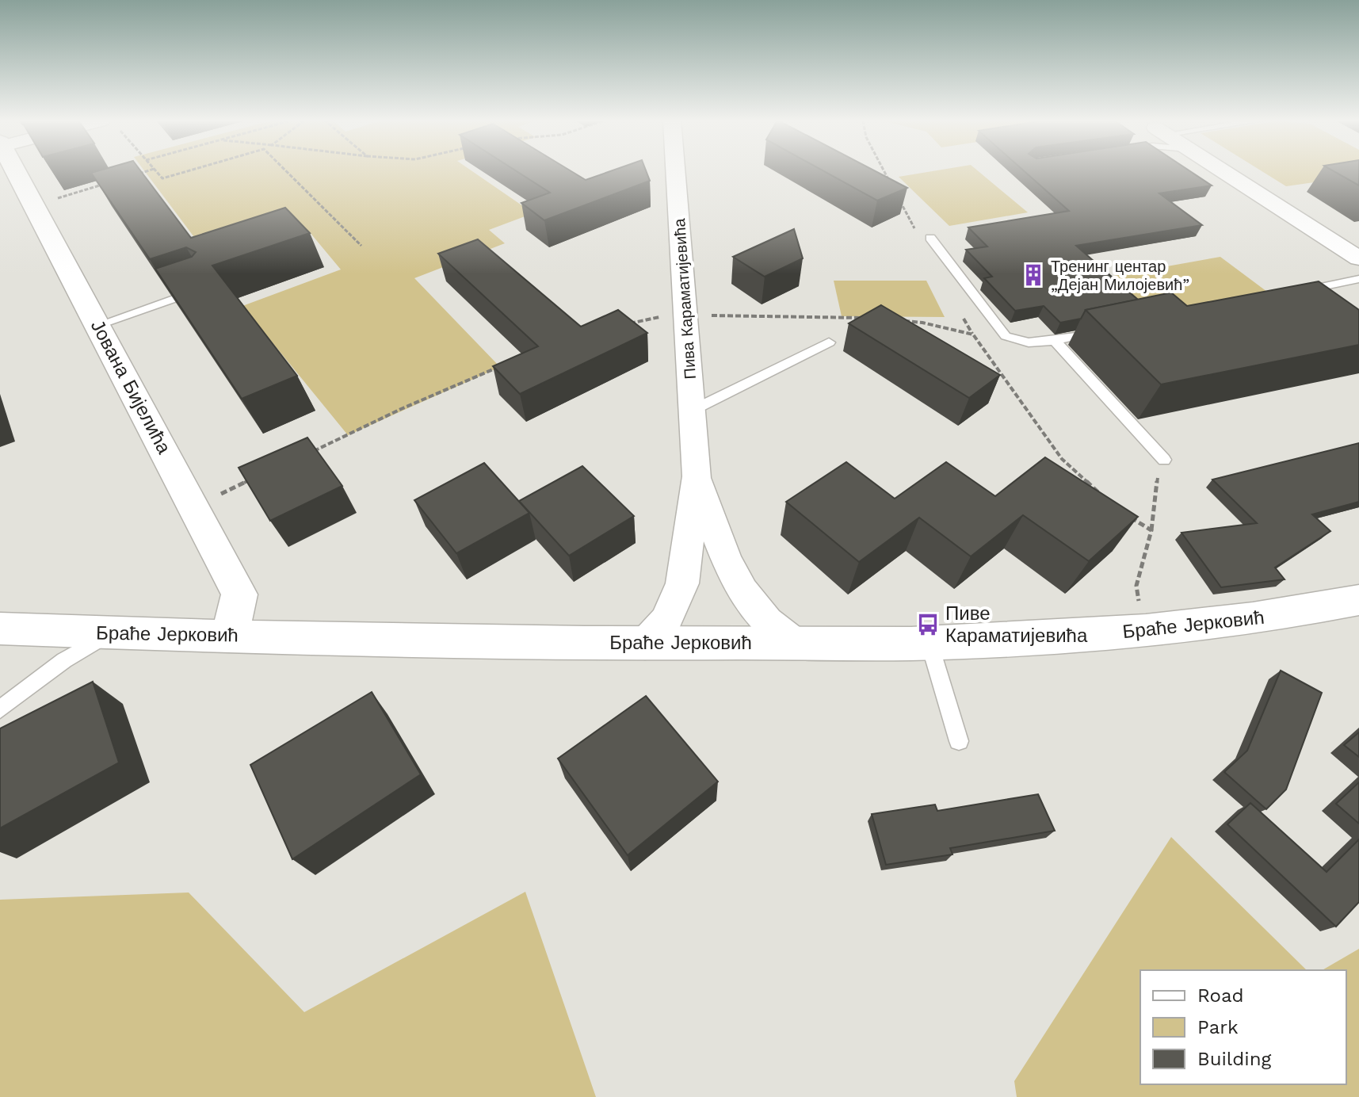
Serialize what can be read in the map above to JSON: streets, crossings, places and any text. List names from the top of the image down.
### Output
{
  "streets": {
    "street": ["Пива Караматијевића", "Јована Бијелића", "Браће Јерковић"]
  },
  "crossings": [
    ["Пива Караматијевића", "Браће Јерковић"],
    ["Јована Бијелића", "Браће Јерковић"]
  ],
  "places": {
    "building": ["Тренинг центар „Дејан Милојевић”"],
    "bus stop": ["Пиве Караматијевића"]
  },
  "legend": ["Road", "Park", "Building"]
}
